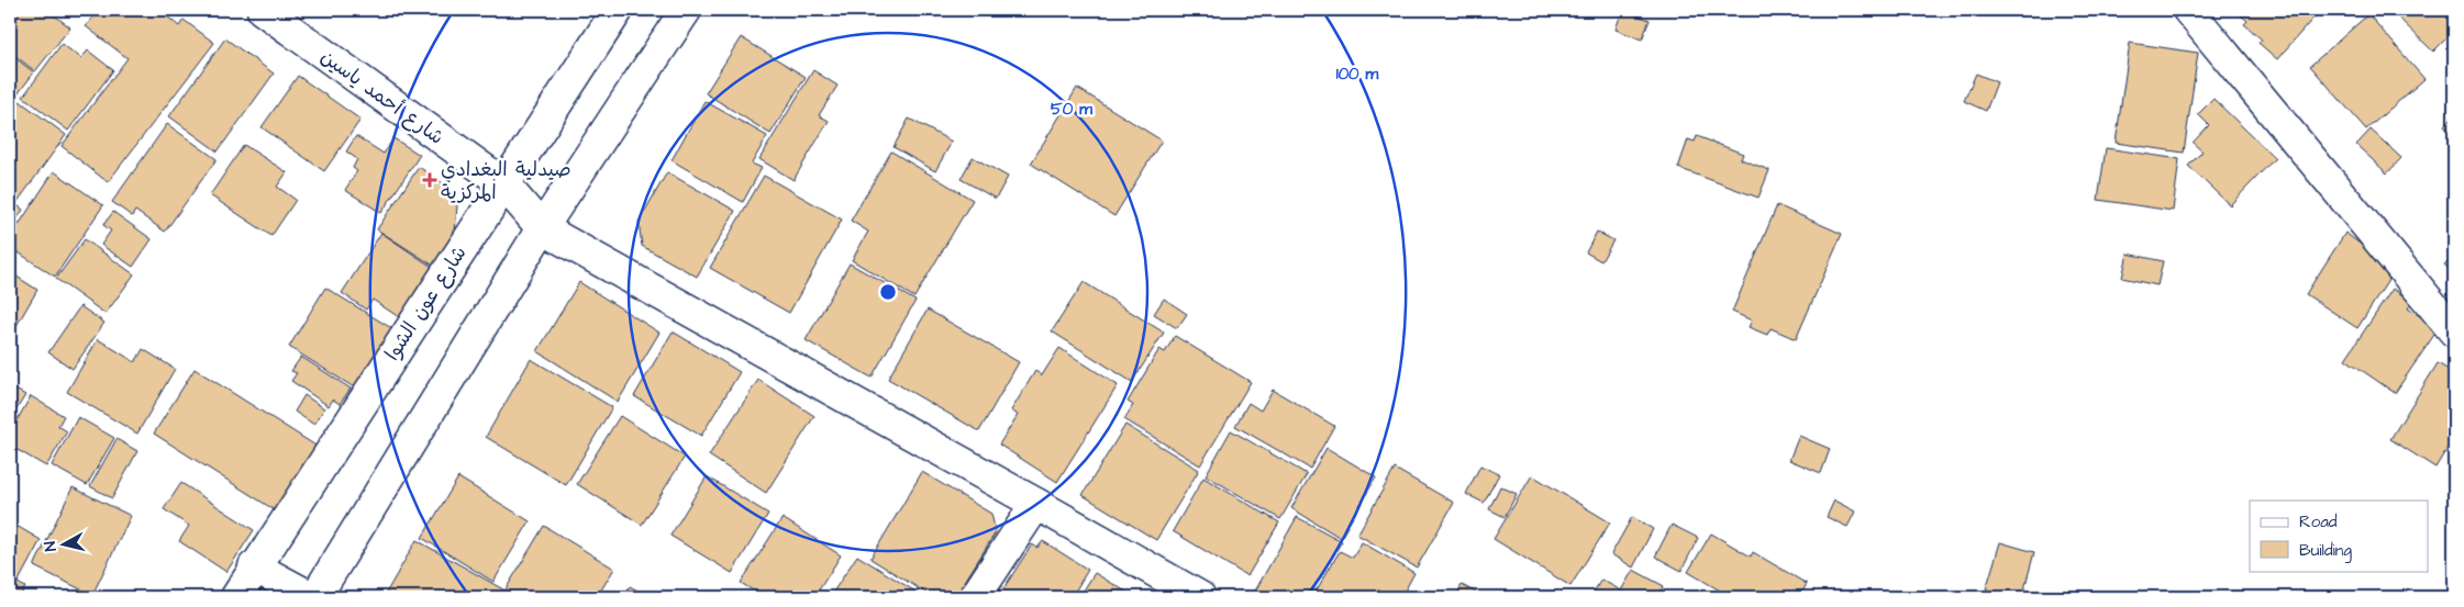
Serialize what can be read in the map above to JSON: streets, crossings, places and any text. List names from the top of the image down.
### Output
{
  "streets": {
    "street": ["شارع أحمد ياسين", "شارع عون الشوا"]
  },
  "crossings": [
    ["شارع أحمد ياسين", "شارع عون الشوا"]
  ],
  "places": {
    "health": ["صيدلية البغدادي المركزية"]
  },
  "legend": ["Road", "Building"],
  "north": "left",
  "rings": ["100 m", "50 m"]
}
